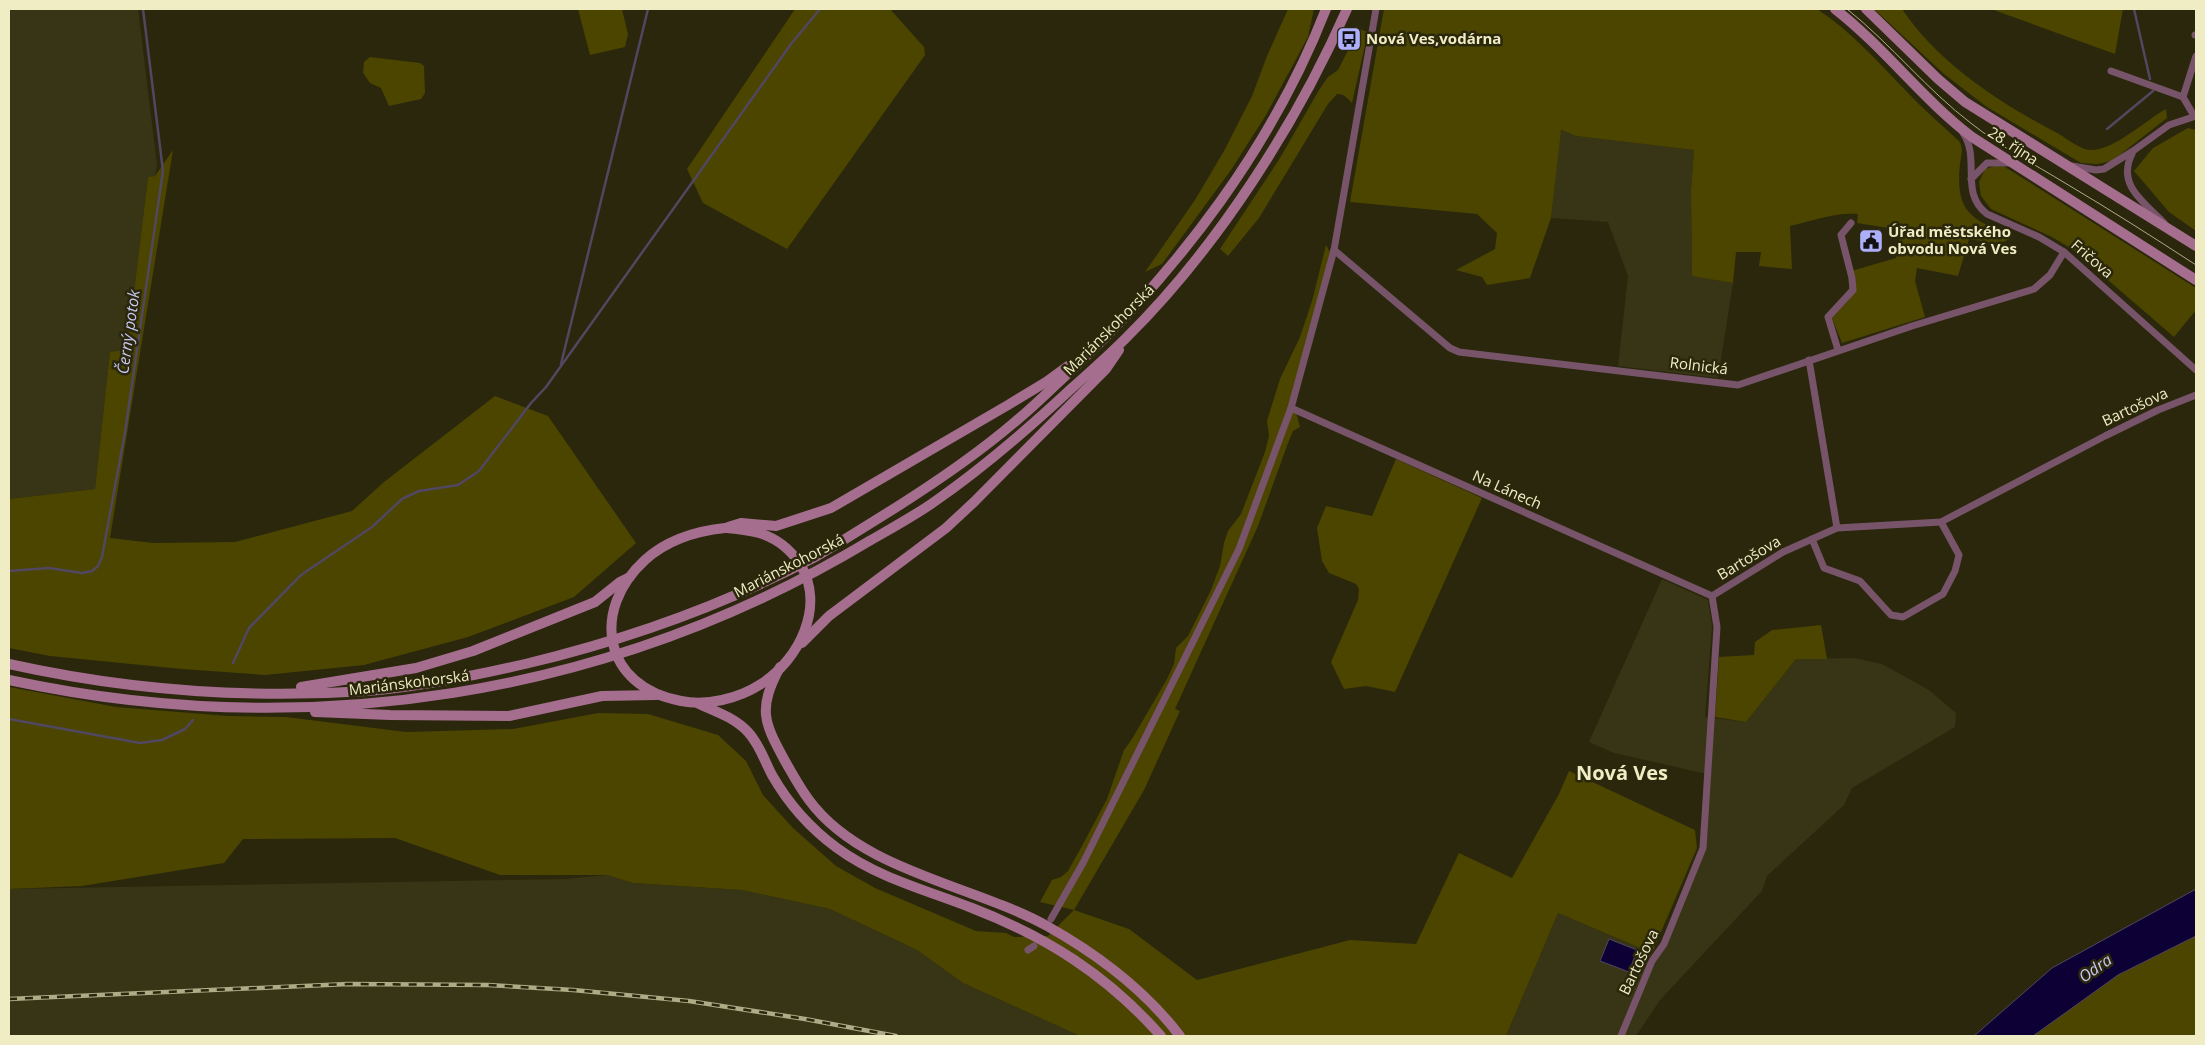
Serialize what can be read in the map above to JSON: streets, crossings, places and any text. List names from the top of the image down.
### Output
{
  "streets": {
    "main road": ["28. října", "Mariánskohorská"],
    "street": [
      "Fričova",
      "Rolnická",
      "Bartošova",
      "Na Lánech"
    ]
  },
  "crossings": [
    ["28. října", "Fričova"],
    ["Fričova", "Rolnická"],
    ["Bartošova", "Na Lánech"]
  ],
  "districts": ["Nová Ves"],
  "water": ["Černý potok", "Odra"],
  "places": {
    "bus stop": ["Nová Ves,vodárna"],
    "public building": ["Úřad městského obvodu Nová Ves"]
  }
}
